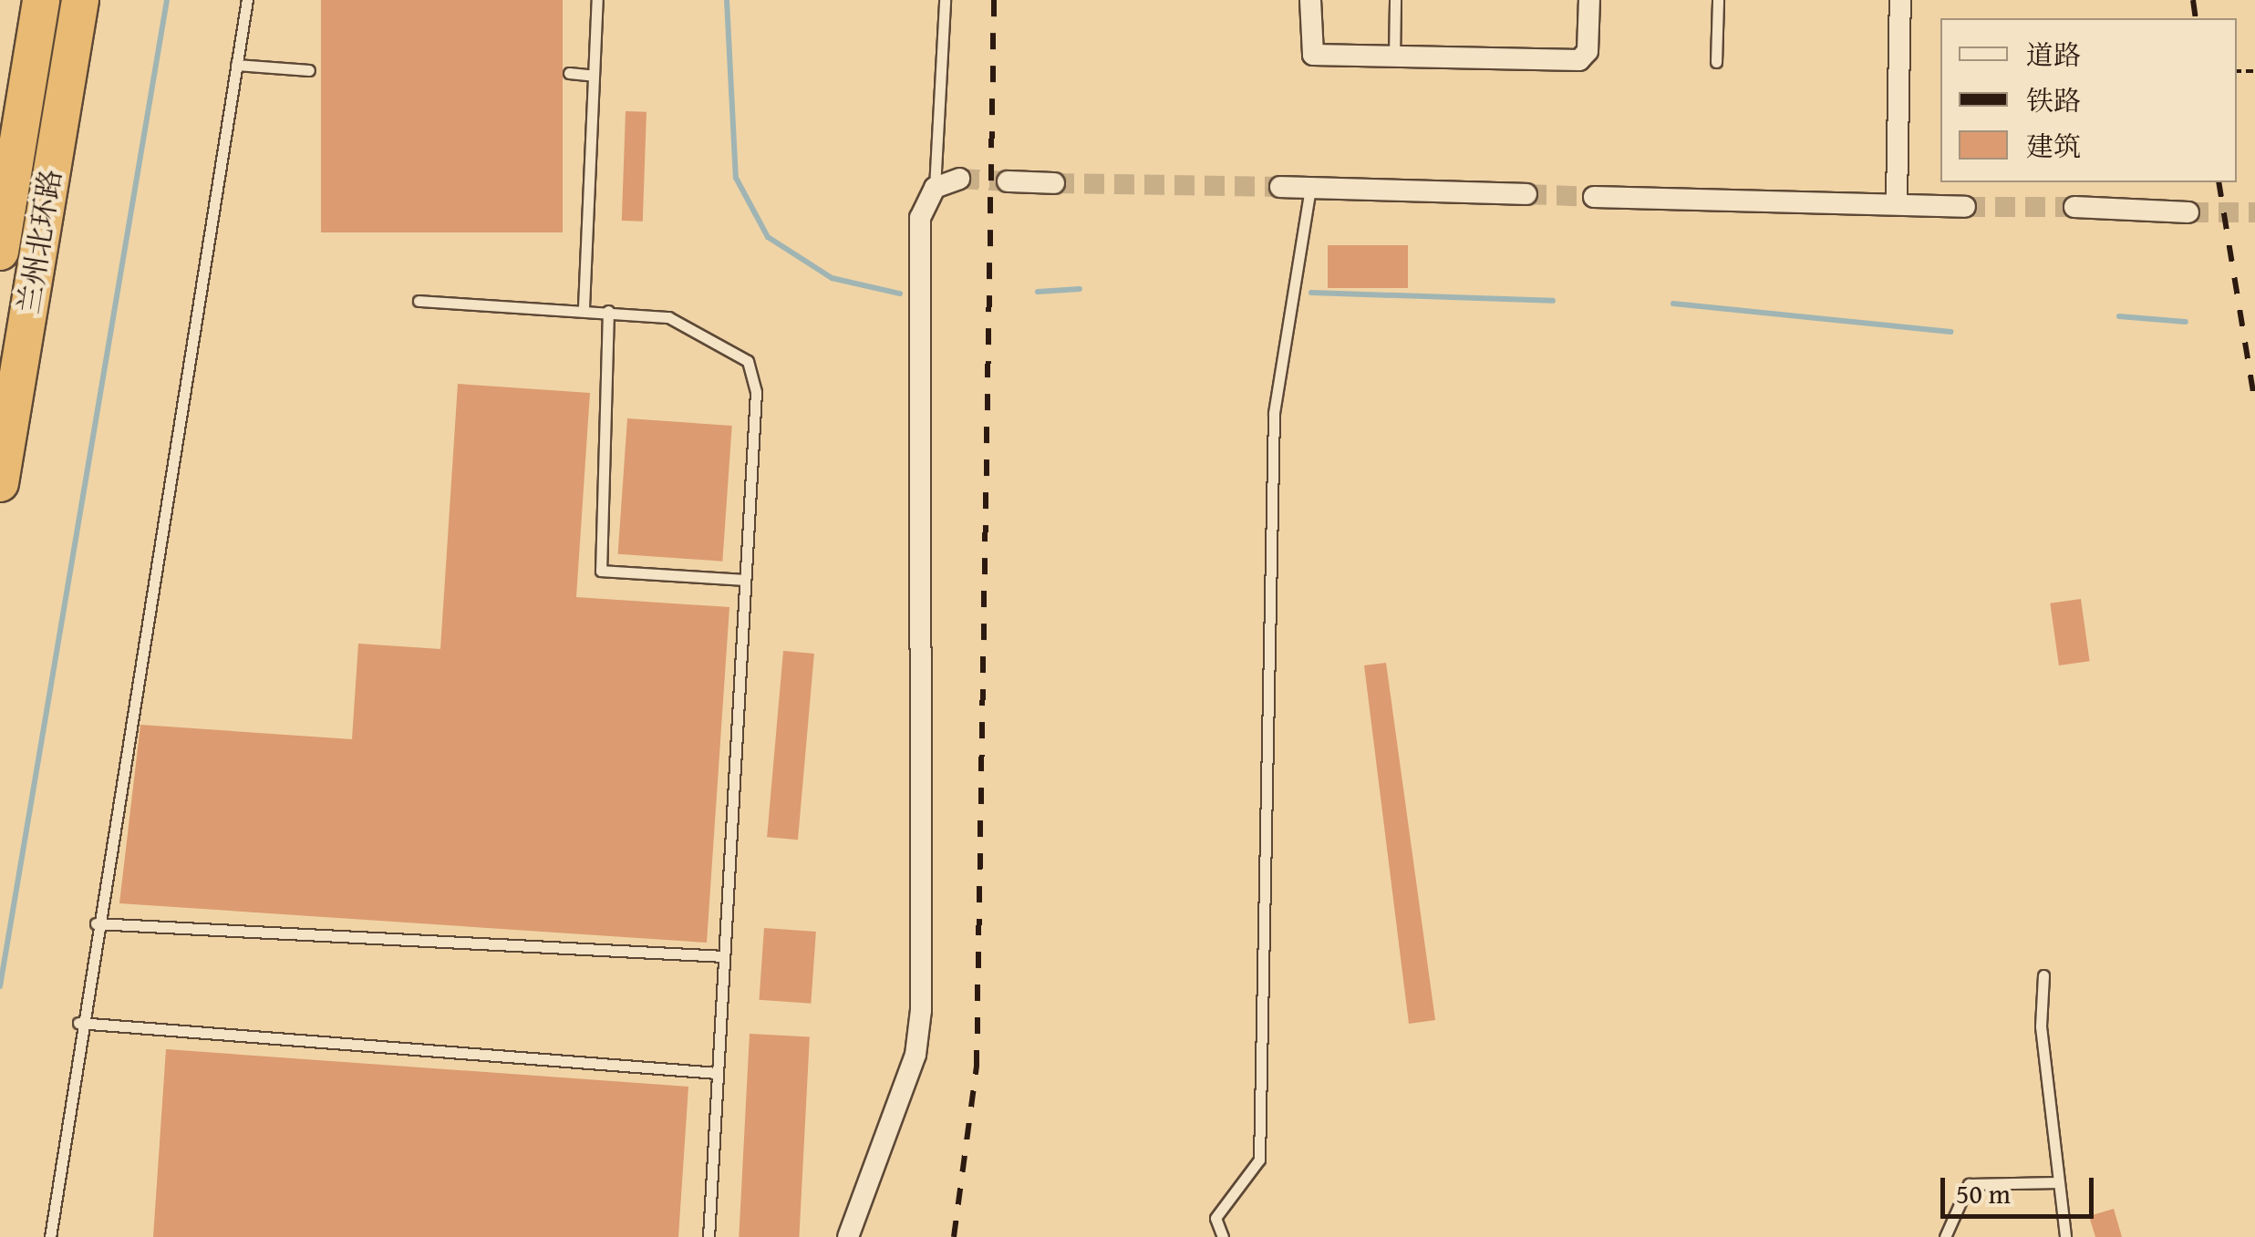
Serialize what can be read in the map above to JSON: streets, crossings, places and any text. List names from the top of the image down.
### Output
{
  "streets": {
    "highway": ["兰州北环路"]
  },
  "legend": ["道路", "铁路", "建筑"],
  "scale_bar": "50 m"
}
